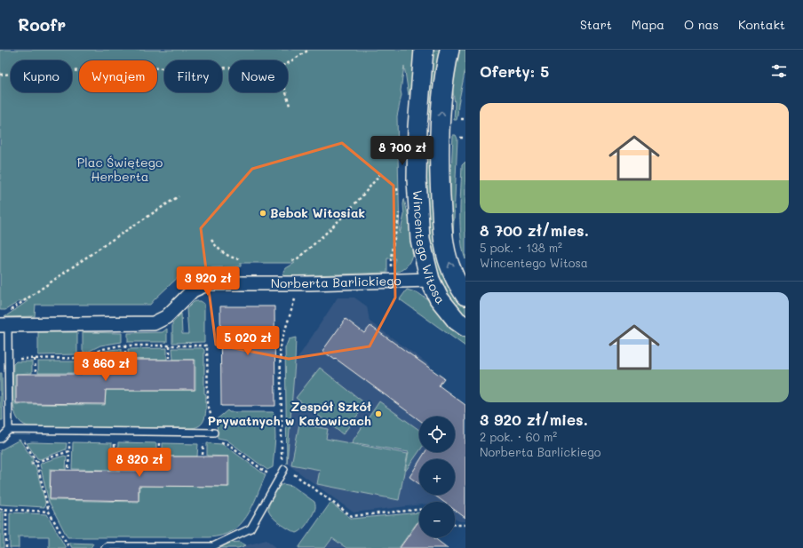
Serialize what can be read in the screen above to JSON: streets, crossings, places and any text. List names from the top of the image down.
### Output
{
  "streets": {
    "street": ["Wincentego Witosa", "Norberta Barlickiego"]
  },
  "crossings": [
    ["Wincentego Witosa", "Norberta Barlickiego"]
  ],
  "parks": ["Plac Świętego Herberta"],
  "places": ["Bebok Witosiak", "Zespół Szkół Prywatnych w Katowicach"],
  "page": {
    "header": "Roofr",
    "nav": [
      "Start",
      "Mapa",
      "O nas",
      "Kontakt"
    ],
    "heading": "Oferty: 5",
    "chip": [
      "Kupno",
      "Wynajem",
      "Filtry",
      "Nowe"
    ],
    "list": [
      {
        "name": "8 700 zł/mies.",
        "note": "5 pok. · 138 m² · Wincentego Witosa"
      },
      {
        "name": "3 920 zł/mies.",
        "note": "2 pok. · 60 m² · Norberta Barlickiego"
      }
    ],
    "price": [
      "8 700 zł",
      "3 920 zł",
      "5 020 zł",
      "3 860 zł",
      "8 320 zł"
    ],
    "map_buttons": ["+", "−"]
  }
}
